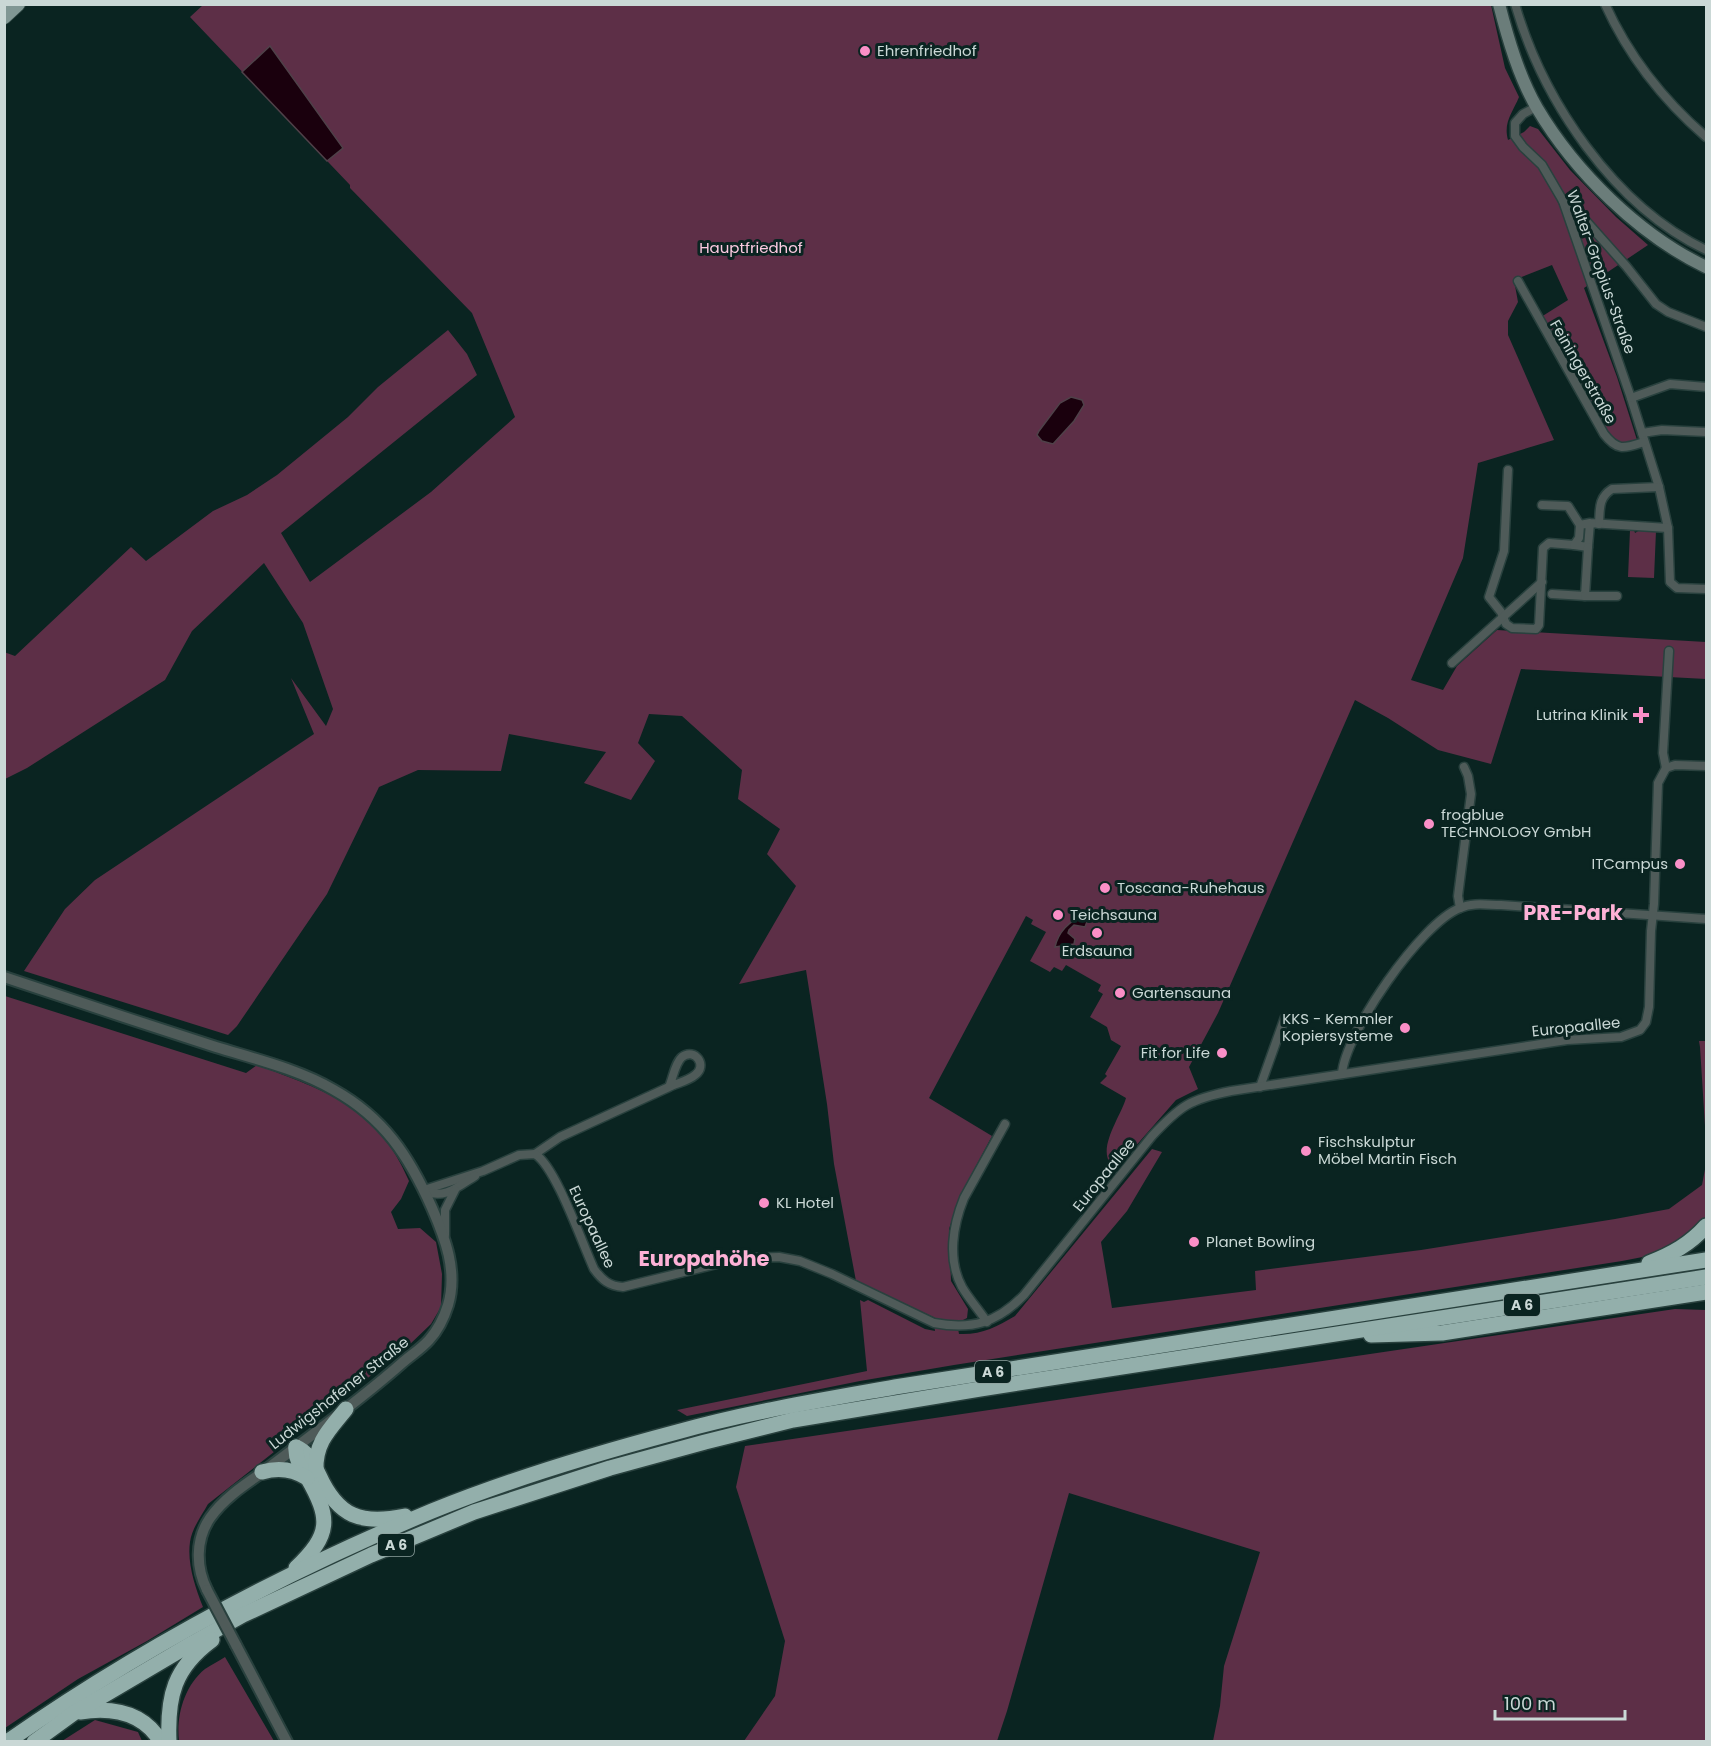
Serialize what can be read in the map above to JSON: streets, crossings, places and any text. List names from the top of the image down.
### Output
{
  "streets": {
    "highway": ["A 6"],
    "street": [
      "Walter-Gropius-Straße",
      "Feiningerstraße",
      "Europaallee",
      "Ludwigshafener Straße"
    ]
  },
  "crossings": [
    ["Walter-Gropius-Straße", "Feiningerstraße"]
  ],
  "districts": ["PRE-Park", "Europahöhe"],
  "parks": ["Hauptfriedhof"],
  "places": {
    "other": [
      "Ehrenfriedhof",
      "frogblue TECHNOLOGY GmbH",
      "ITCampus",
      "Toscana-Ruhehaus",
      "Teichsauna",
      "Erdsauna",
      "Gartensauna",
      "KKS - Kemmler Kopiersysteme",
      "Fit for Life",
      "Fischskulptur Möbel Martin Fisch",
      "KL Hotel",
      "Planet Bowling"
    ],
    "health": ["Lutrina Klinik"]
  },
  "scale_bar": "100 m"
}
